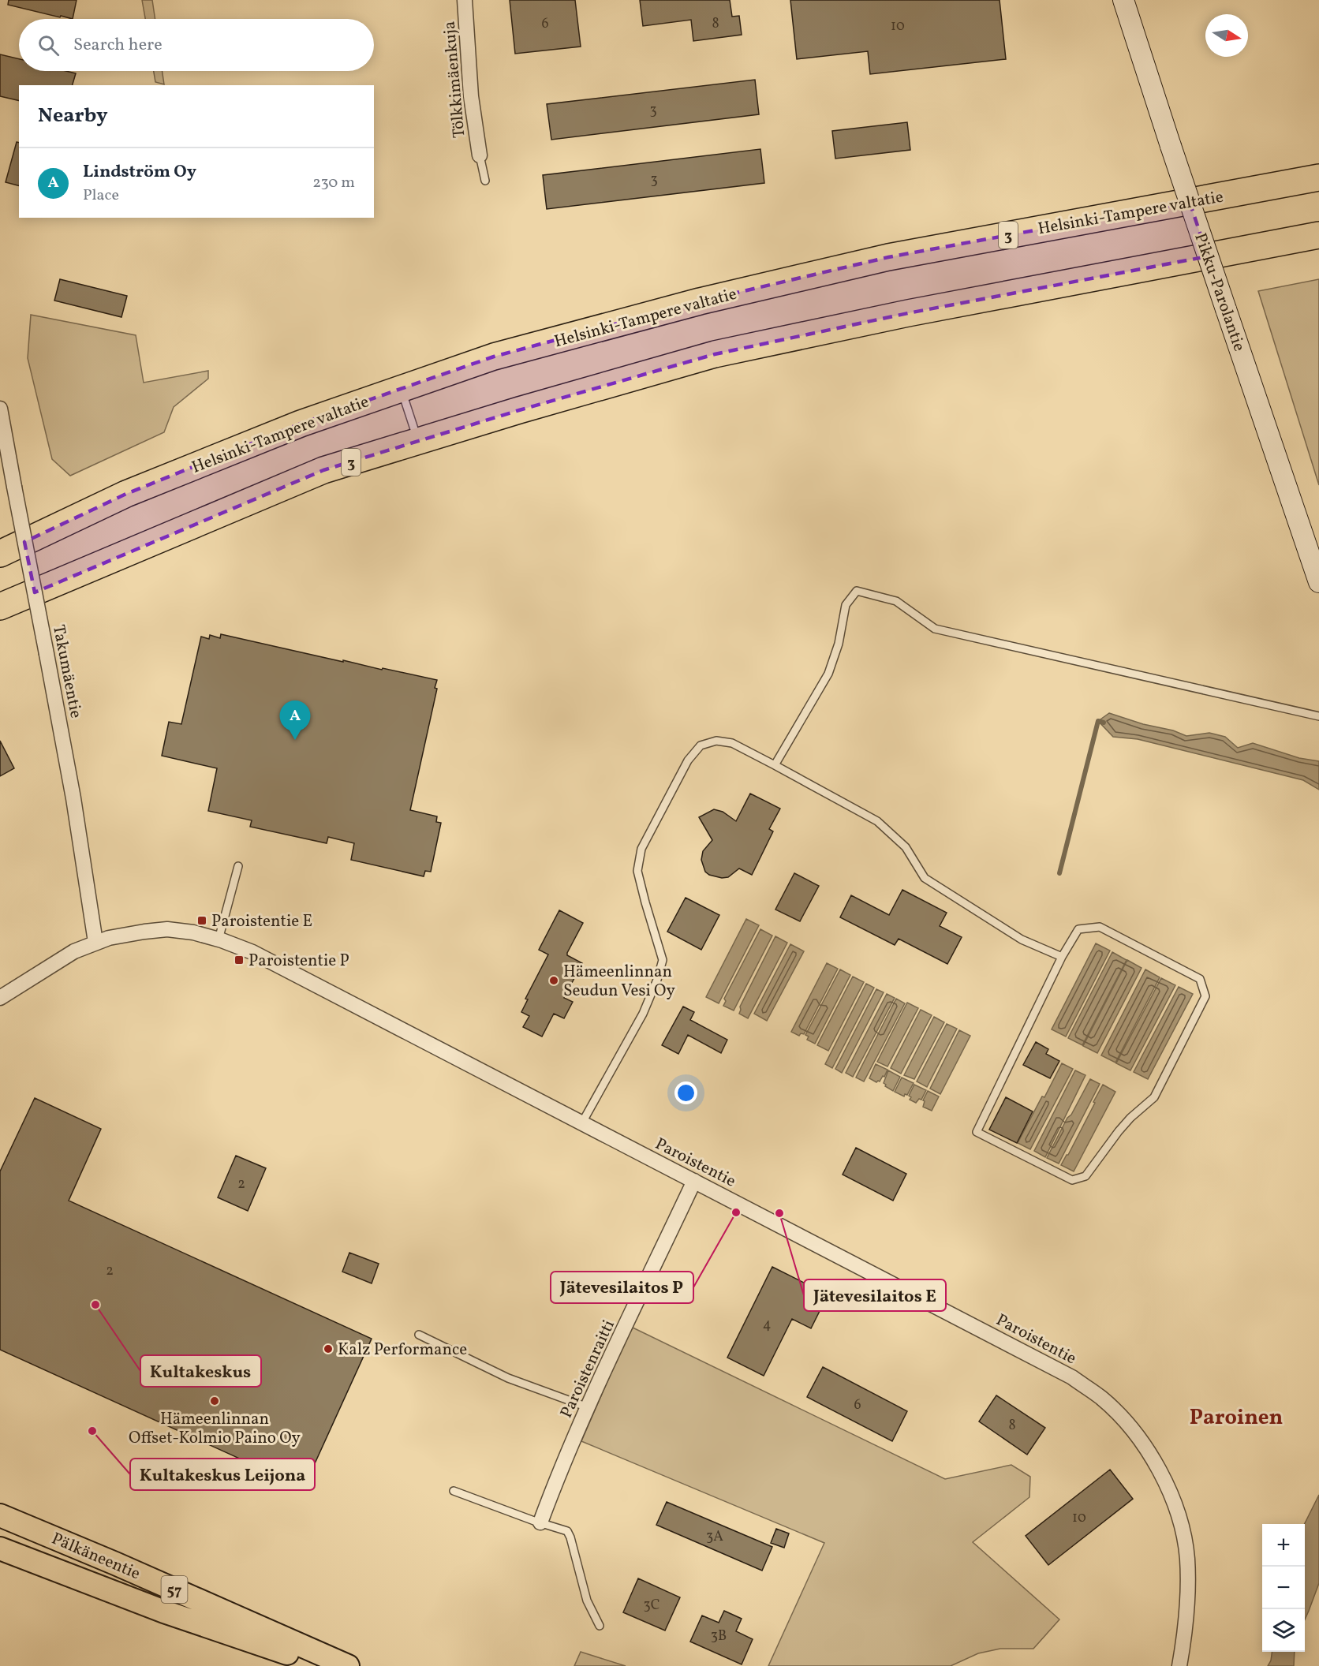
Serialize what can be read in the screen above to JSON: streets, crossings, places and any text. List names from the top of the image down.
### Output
{
  "streets": {
    "highway": ["Helsinki-Tampere valtatie", "3"],
    "main road": ["Pikku-Parolantie", "Pälkäneentie", "57"],
    "street": [
      "Tölkkimäenkuja",
      "Takumäentie",
      "Paroistentie",
      "Paroistenraitti"
    ]
  },
  "crossings": [
    ["Takumäentie", "Paroistentie"],
    ["Paroistentie", "Paroistenraitti"]
  ],
  "districts": ["Paroinen"],
  "places": {
    "transit": ["Paroistentie E", "Paroistentie P"],
    "other": [
      "Hämeenlinnan Seudun Vesi Oy",
      "Jätevesilaitos P",
      "Jätevesilaitos E",
      "Kultakeskus",
      "Kalz Performance",
      "Hämeenlinnan Offset-Kolmio Paino Oy",
      "Kultakeskus Leijona"
    ]
  },
  "house_numbers": [
    "6",
    "8",
    "10",
    "3",
    "3",
    "2",
    "2",
    "4",
    "6",
    "8",
    "10",
    "3A",
    "3C",
    "3B"
  ],
  "north": "right",
  "page": {
    "search": "Search here",
    "heading": "Nearby",
    "list": [
      {
        "mark": "A",
        "name": "Lindström Oy",
        "note": "Place",
        "value": "230 m"
      }
    ],
    "pins": "A",
    "map_buttons": ["+", "−"]
  }
}
